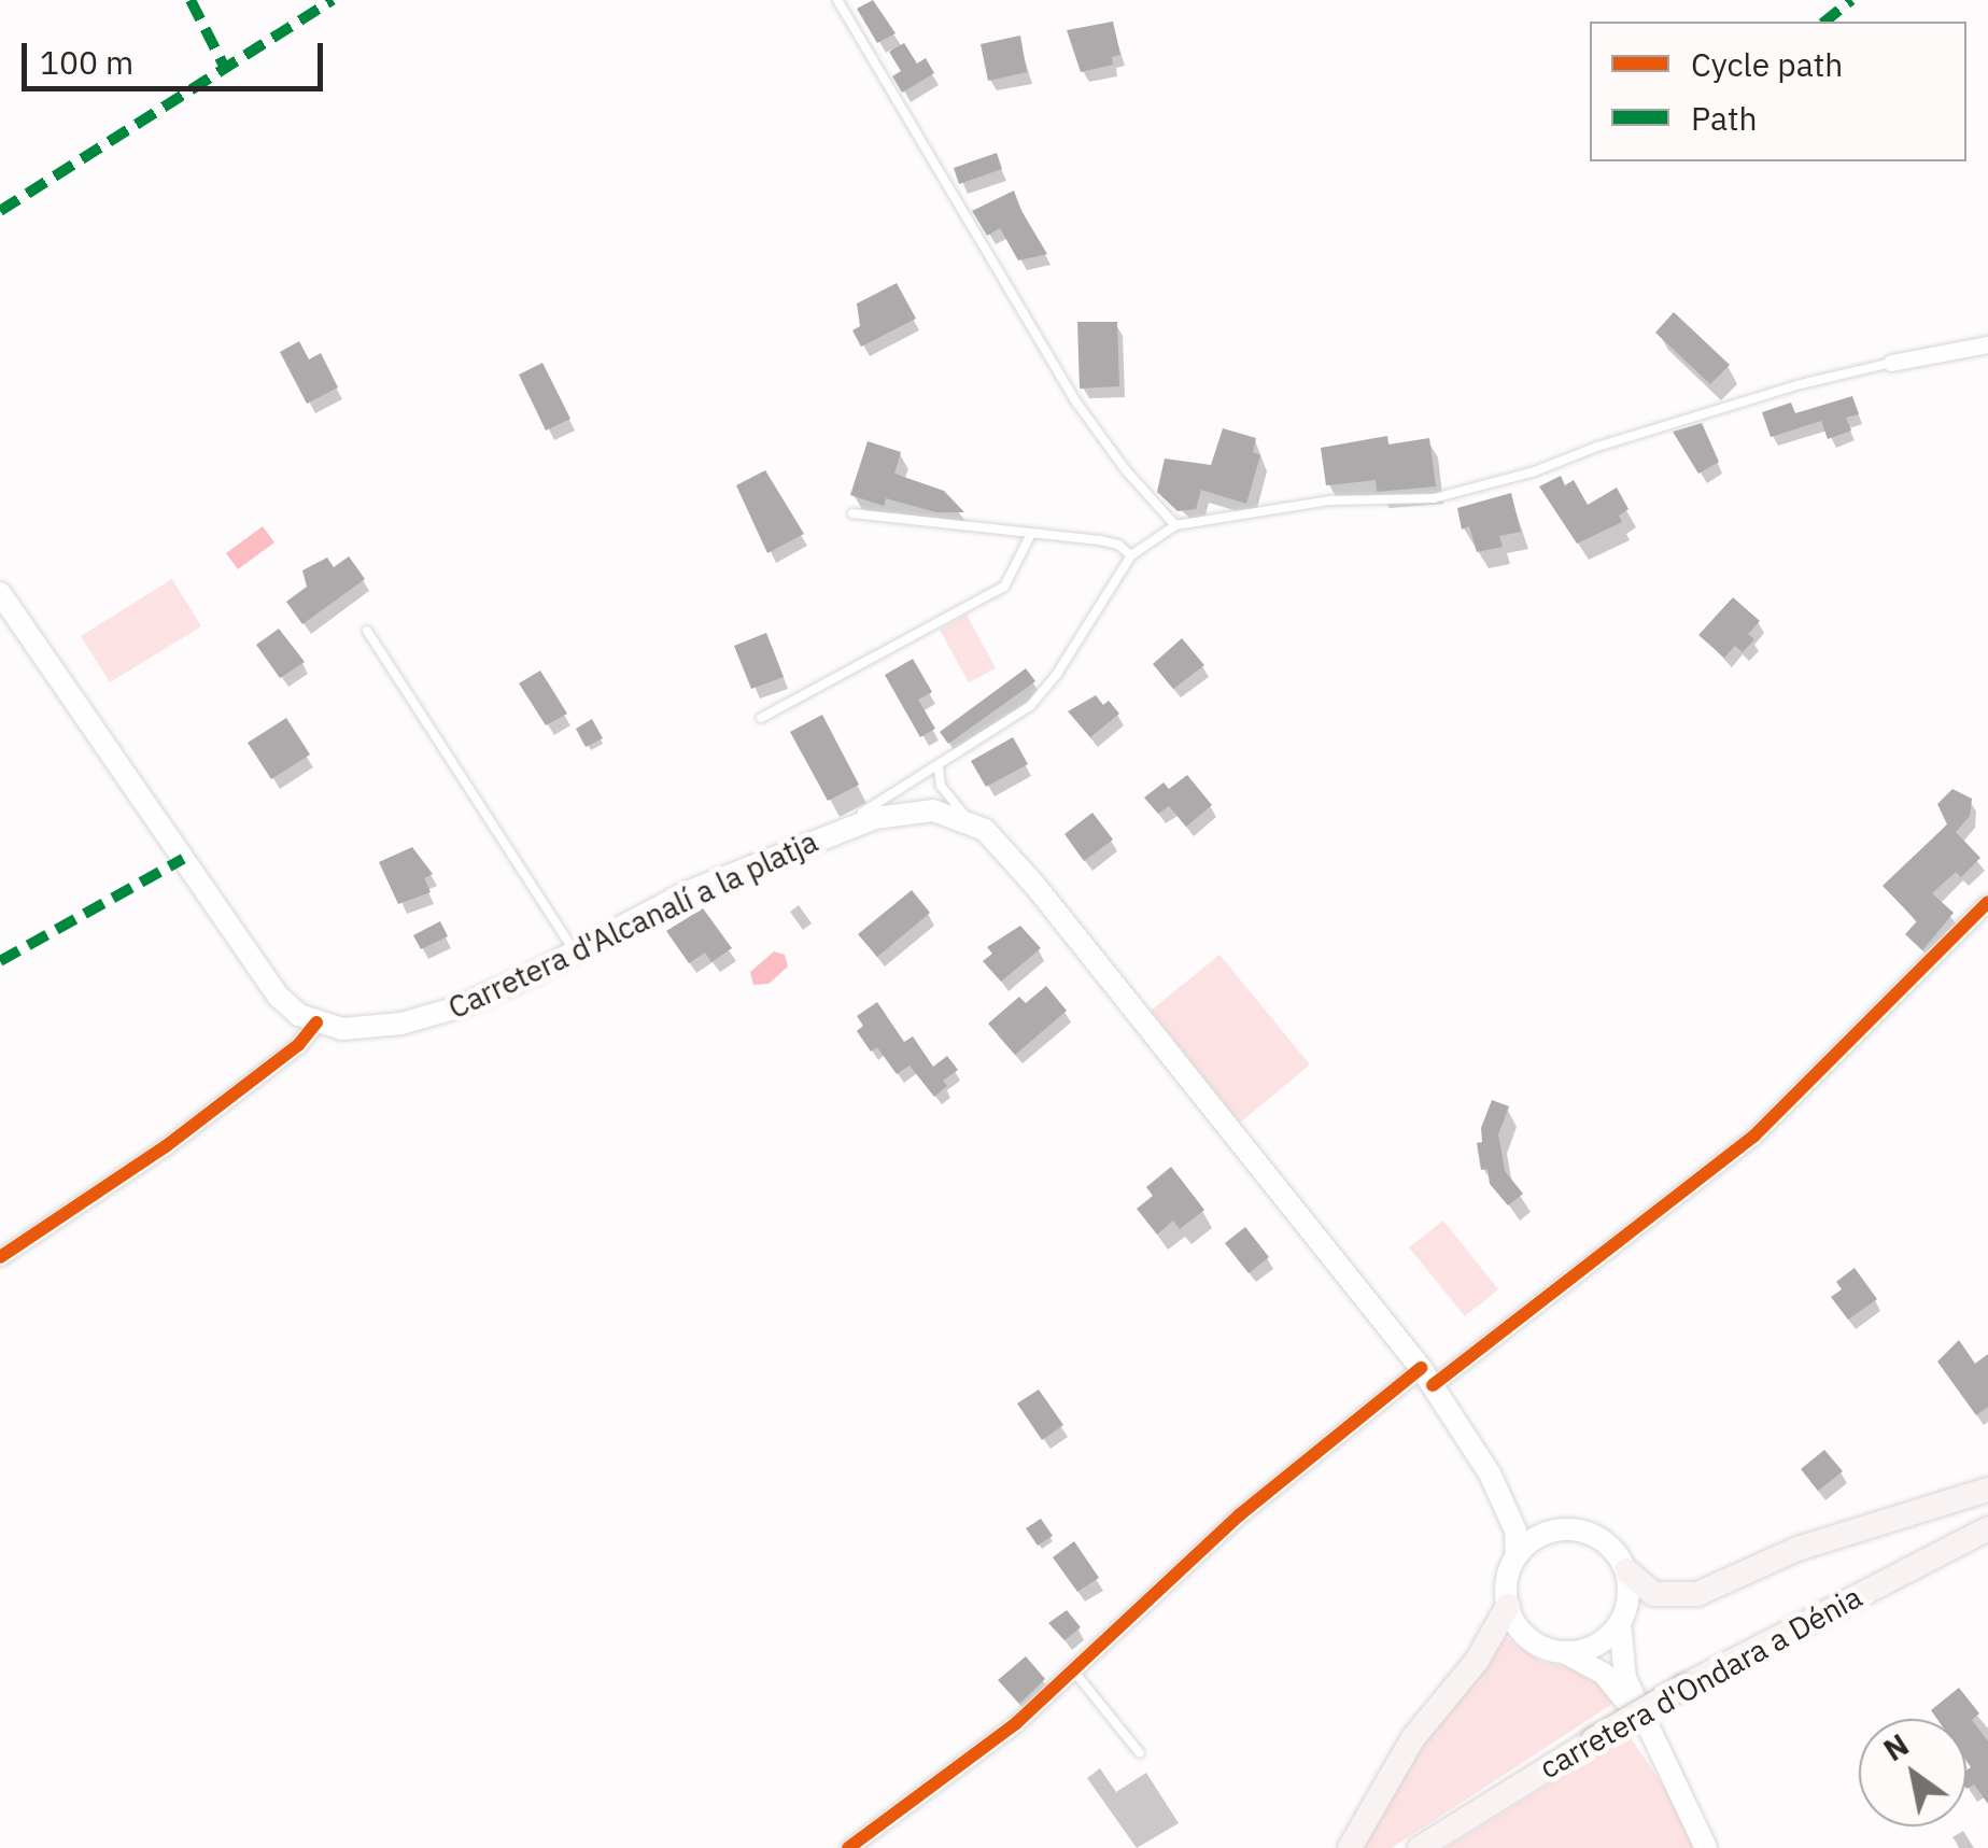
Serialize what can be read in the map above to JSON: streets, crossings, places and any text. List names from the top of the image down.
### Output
{
  "streets": {
    "main road": ["Carretera d'Alcanalí a la platja", "carretera d'Ondara a Dénia"]
  },
  "legend": ["Cycle path", "Path"],
  "scale_bar": "100 m",
  "north": "top left"
}
